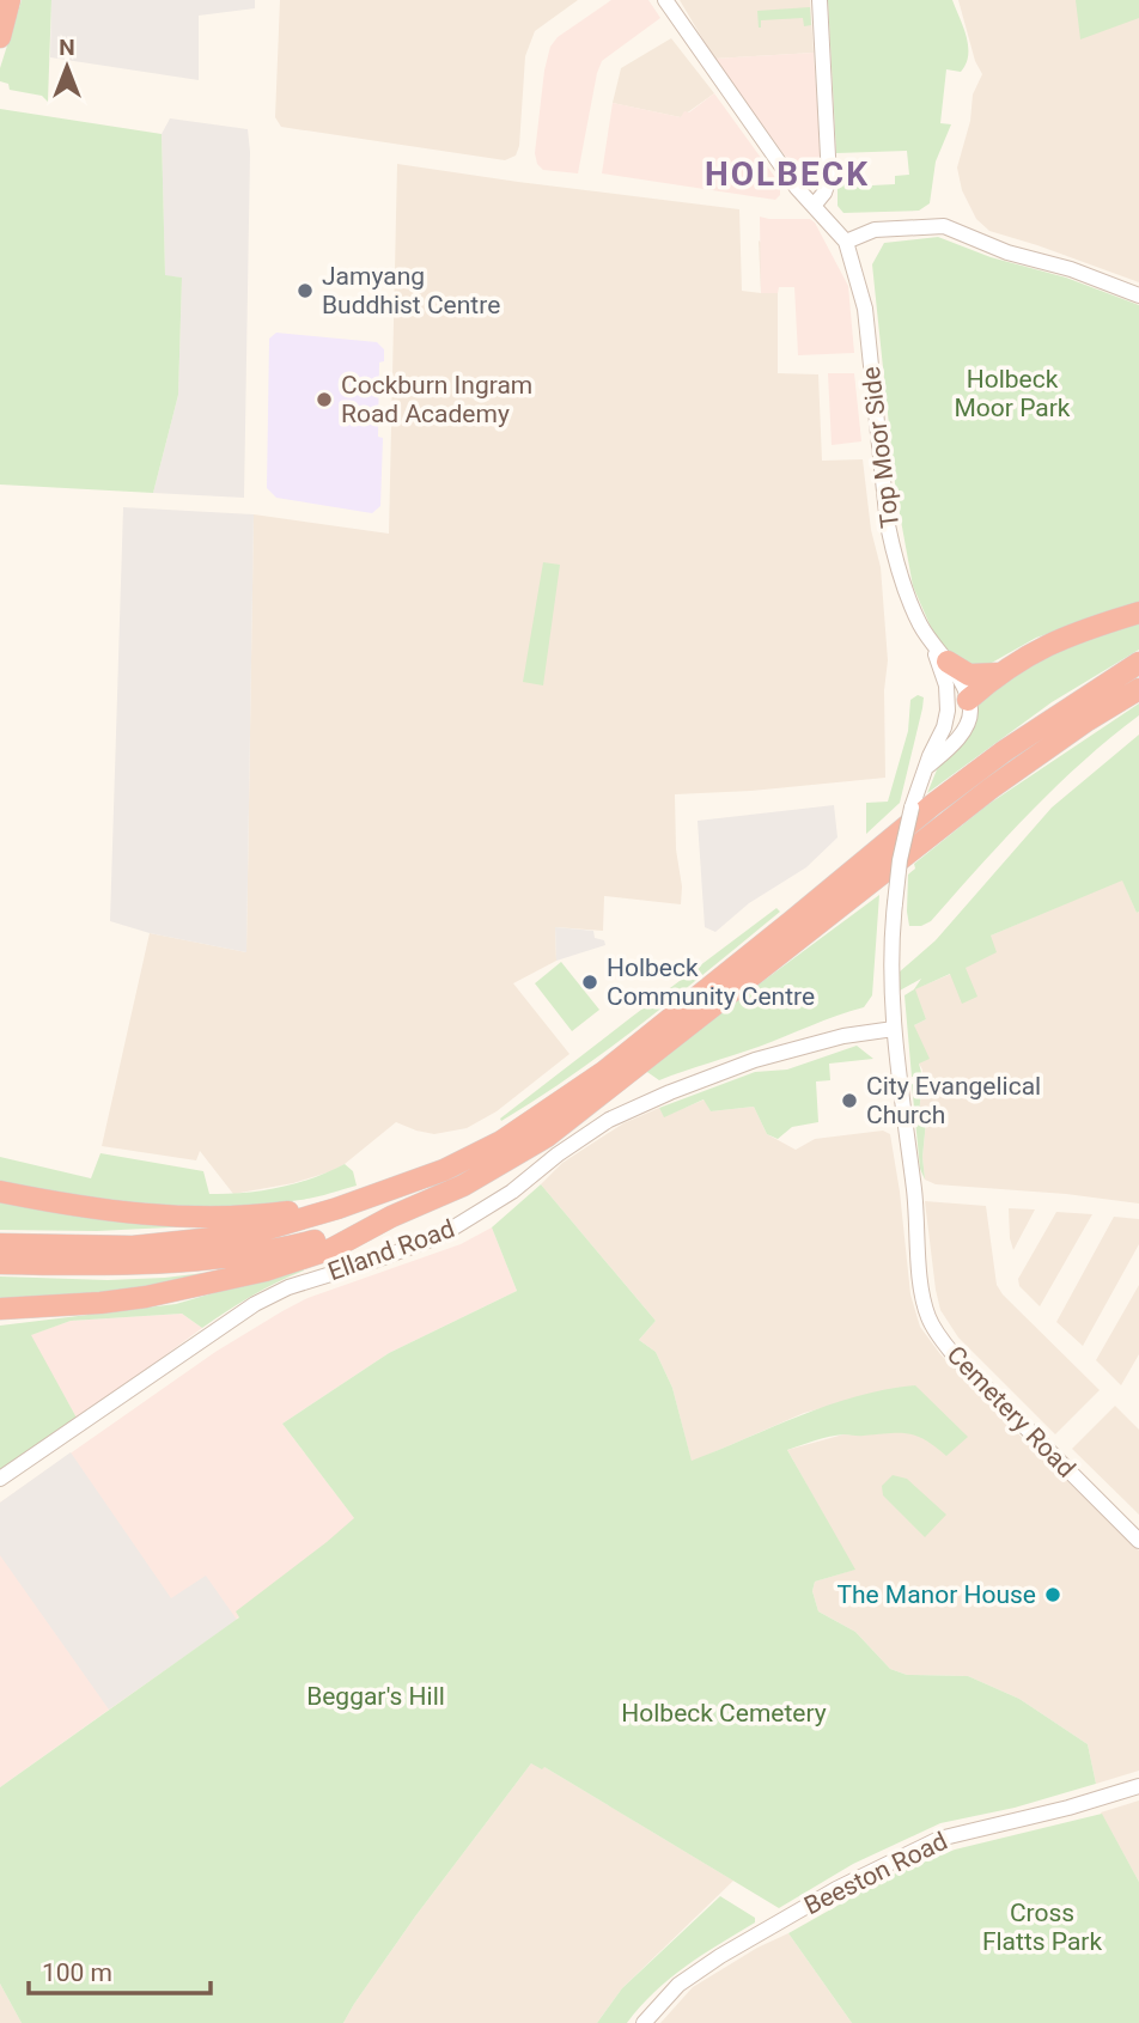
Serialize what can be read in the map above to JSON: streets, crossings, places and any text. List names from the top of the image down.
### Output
{
  "streets": {
    "street": [
      "Top Moor Side",
      "Elland Road",
      "Cemetery Road",
      "Beeston Road"
    ]
  },
  "crossings": [
    ["Top Moor Side", "Cemetery Road"],
    ["Elland Road", "Cemetery Road"]
  ],
  "districts": ["HOLBECK"],
  "parks": [
    "Holbeck Moor Park",
    "Beggar's Hill",
    "Holbeck Cemetery",
    "Cross Flatts Park"
  ],
  "places": [
    "Jamyang Buddhist Centre",
    "Cockburn Ingram Road Academy",
    "Holbeck Community Centre",
    "City Evangelical Church",
    "The Manor House"
  ],
  "scale_bar": "100 m",
  "north": "top"
}
